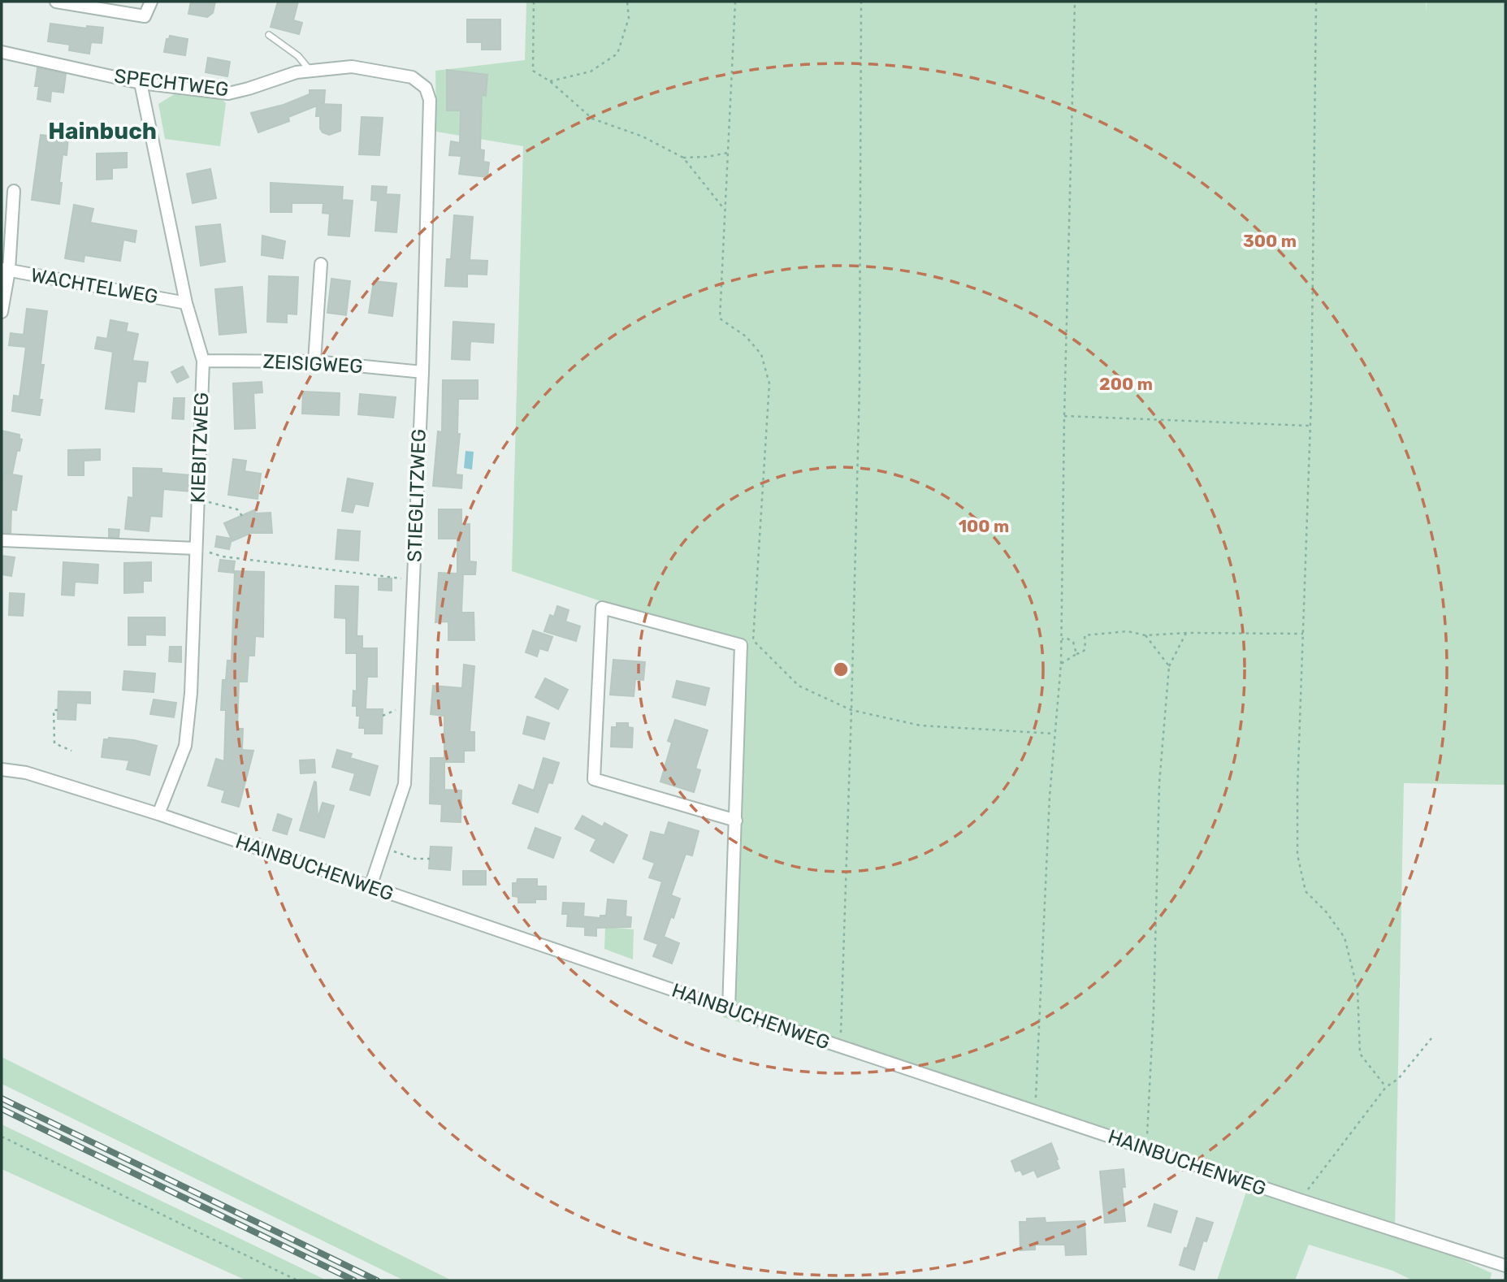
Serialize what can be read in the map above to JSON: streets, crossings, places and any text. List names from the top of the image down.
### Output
{
  "streets": {
    "street": [
      "SPECHTWEG",
      "WACHTELWEG",
      "ZEISIGWEG",
      "KIEBITZWEG",
      "STIEGLITZWEG",
      "HAINBUCHENWEG"
    ]
  },
  "crossings": [
    ["SPECHTWEG", "KIEBITZWEG"],
    ["SPECHTWEG", "STIEGLITZWEG"],
    ["WACHTELWEG", "KIEBITZWEG"],
    ["ZEISIGWEG", "KIEBITZWEG"],
    ["ZEISIGWEG", "STIEGLITZWEG"],
    ["KIEBITZWEG", "HAINBUCHENWEG"],
    ["STIEGLITZWEG", "HAINBUCHENWEG"]
  ],
  "districts": ["Hainbuch"],
  "rings": ["300 m", "200 m", "100 m"]
}
